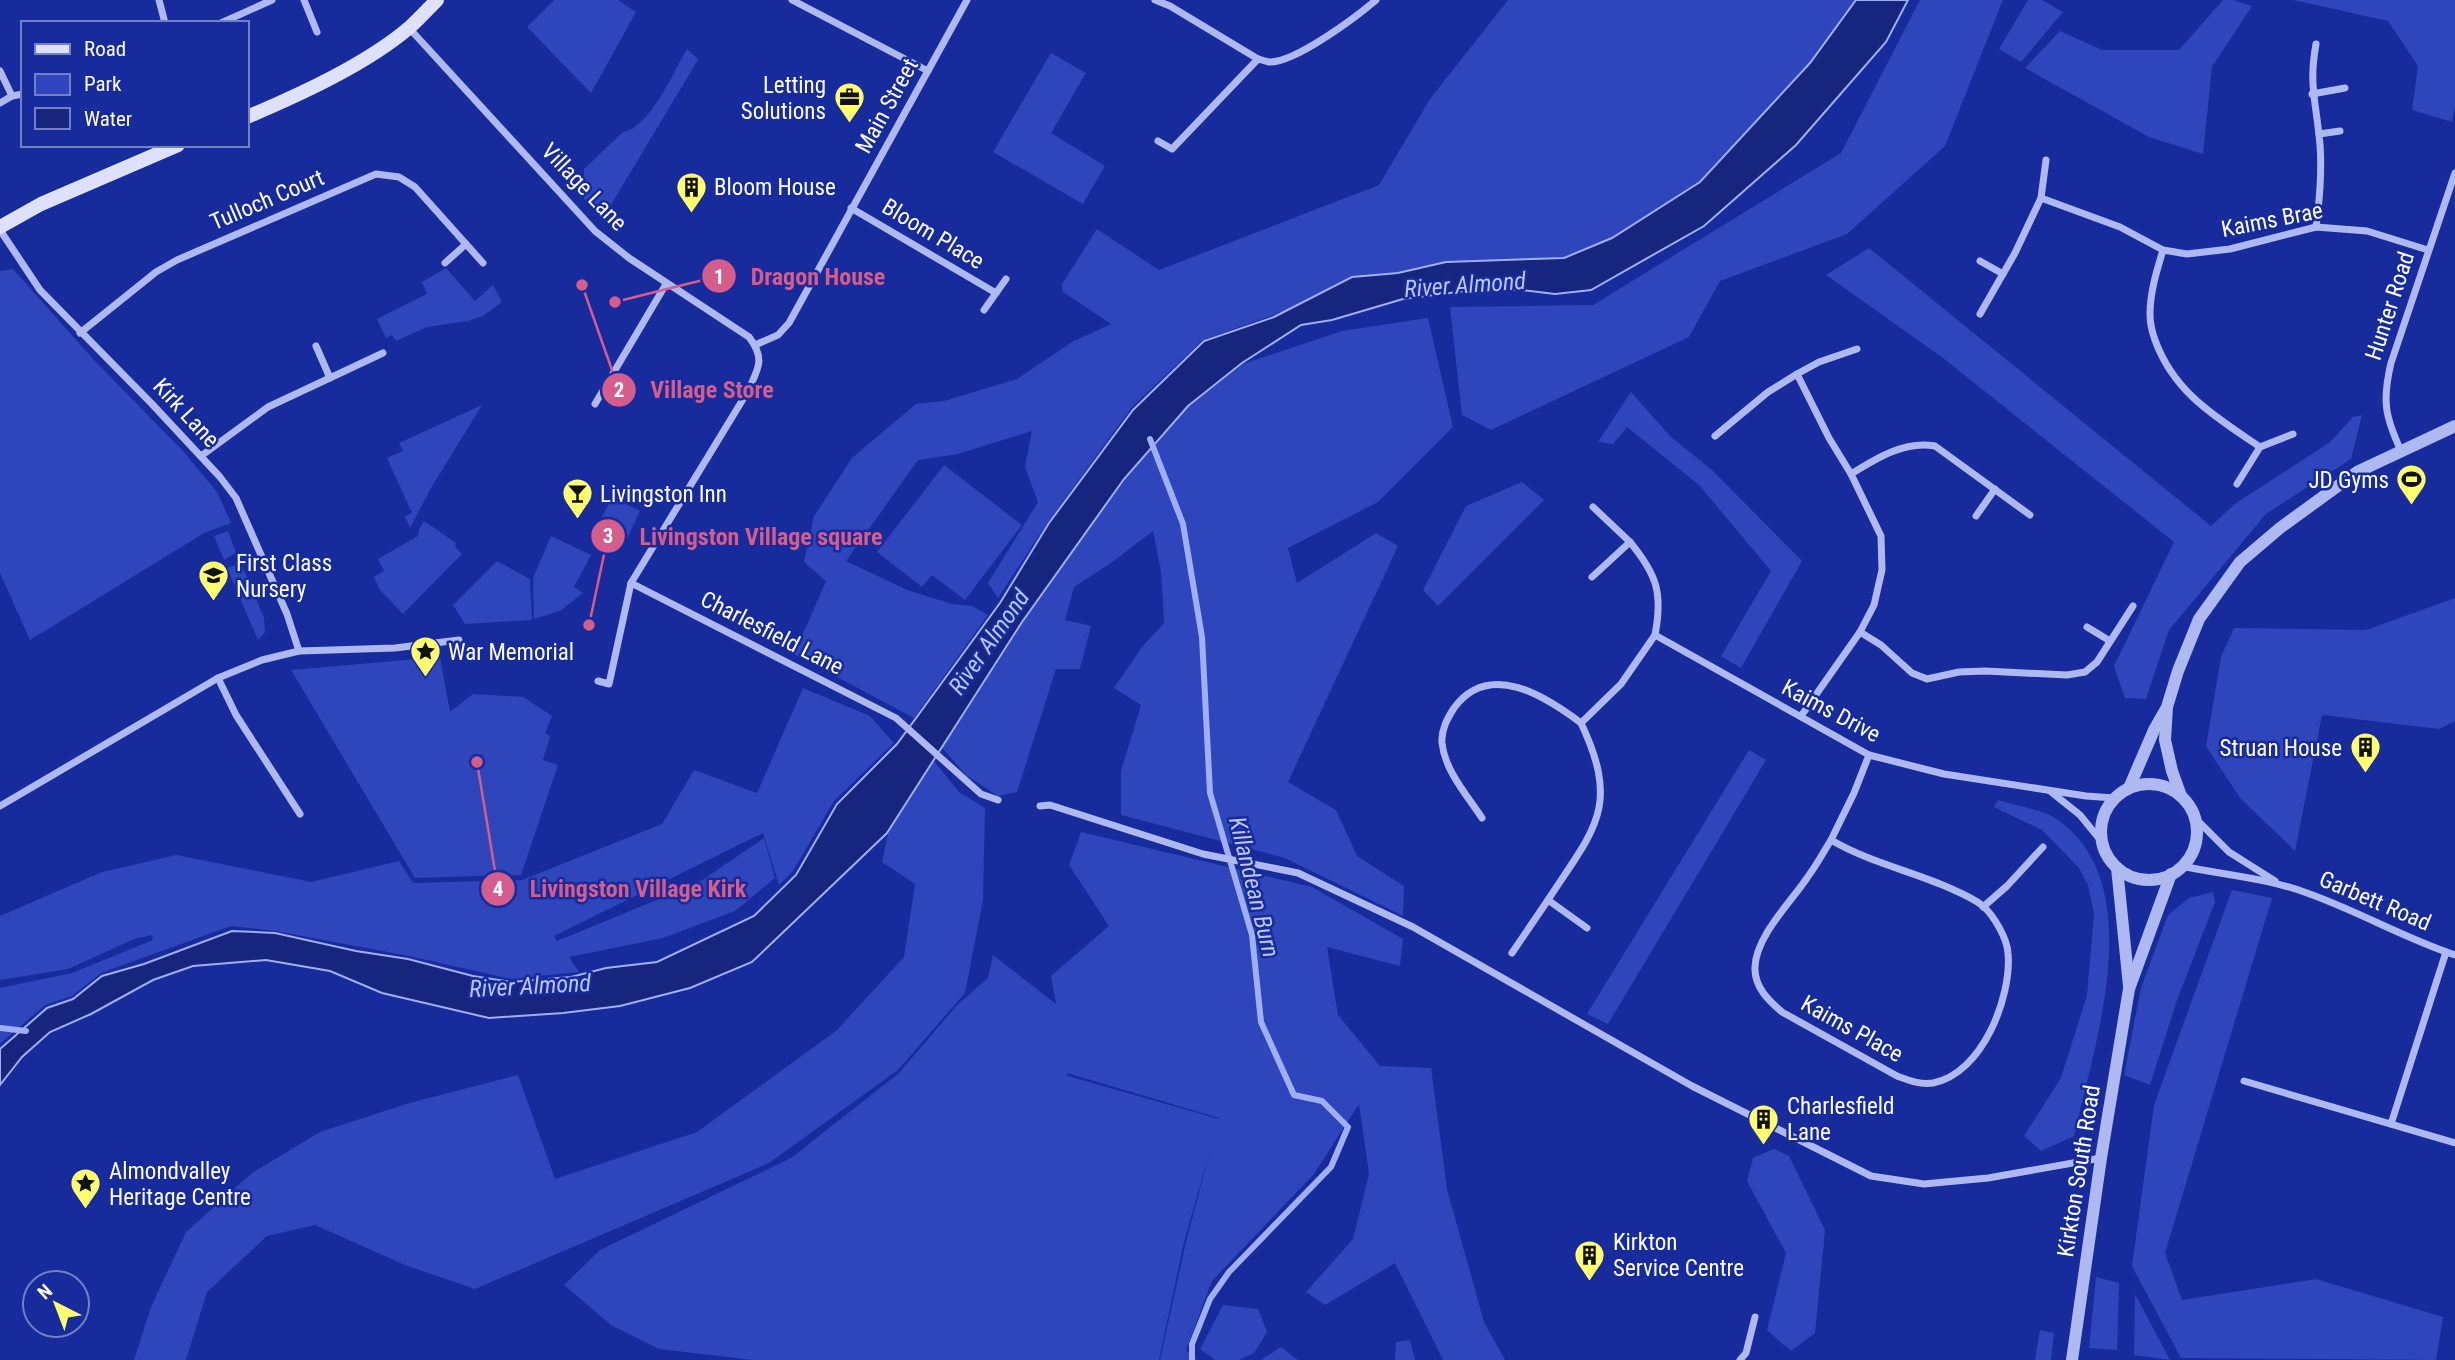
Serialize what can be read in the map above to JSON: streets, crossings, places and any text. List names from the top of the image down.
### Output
{
  "streets": {
    "street": [
      "Main Street",
      "Village Lane",
      "Tulloch Court",
      "Kaims Brae",
      "Bloom Place",
      "Hunter Road",
      "Kirk Lane",
      "Charlesfield Lane",
      "Kaims Drive",
      "Garbett Road",
      "Kaims Place",
      "Kirkton South Road"
    ]
  },
  "crossings": [
    ["Main Street", "Village Lane"],
    ["Main Street", "Bloom Place"],
    ["Tulloch Court", "Kirk Lane"],
    ["Kaims Brae", "Hunter Road"],
    ["Kaims Drive", "Garbett Road"],
    ["Kaims Drive", "Kaims Place"],
    ["Kaims Drive", "Kirkton South Road"],
    ["Garbett Road", "Kirkton South Road"]
  ],
  "water": ["River Almond", "Killandean Burn"],
  "places": {
    "office": ["Letting Solutions"],
    "building": [
      "Bloom House",
      "Struan House",
      "Charlesfield Lane",
      "Kirkton Service Centre"
    ],
    "other": [
      "Village Store",
      "Dragon House",
      "Livingston Village square",
      "Livingston Village Kirk"
    ],
    "sports": ["JD Gyms"],
    "bar": ["Livingston Inn"],
    "school or university": ["First Class Nursery"],
    "place": ["War Memorial", "Almondvalley Heritage Centre"]
  },
  "legend": ["Road", "Park", "Water"],
  "north": "top left"
}
